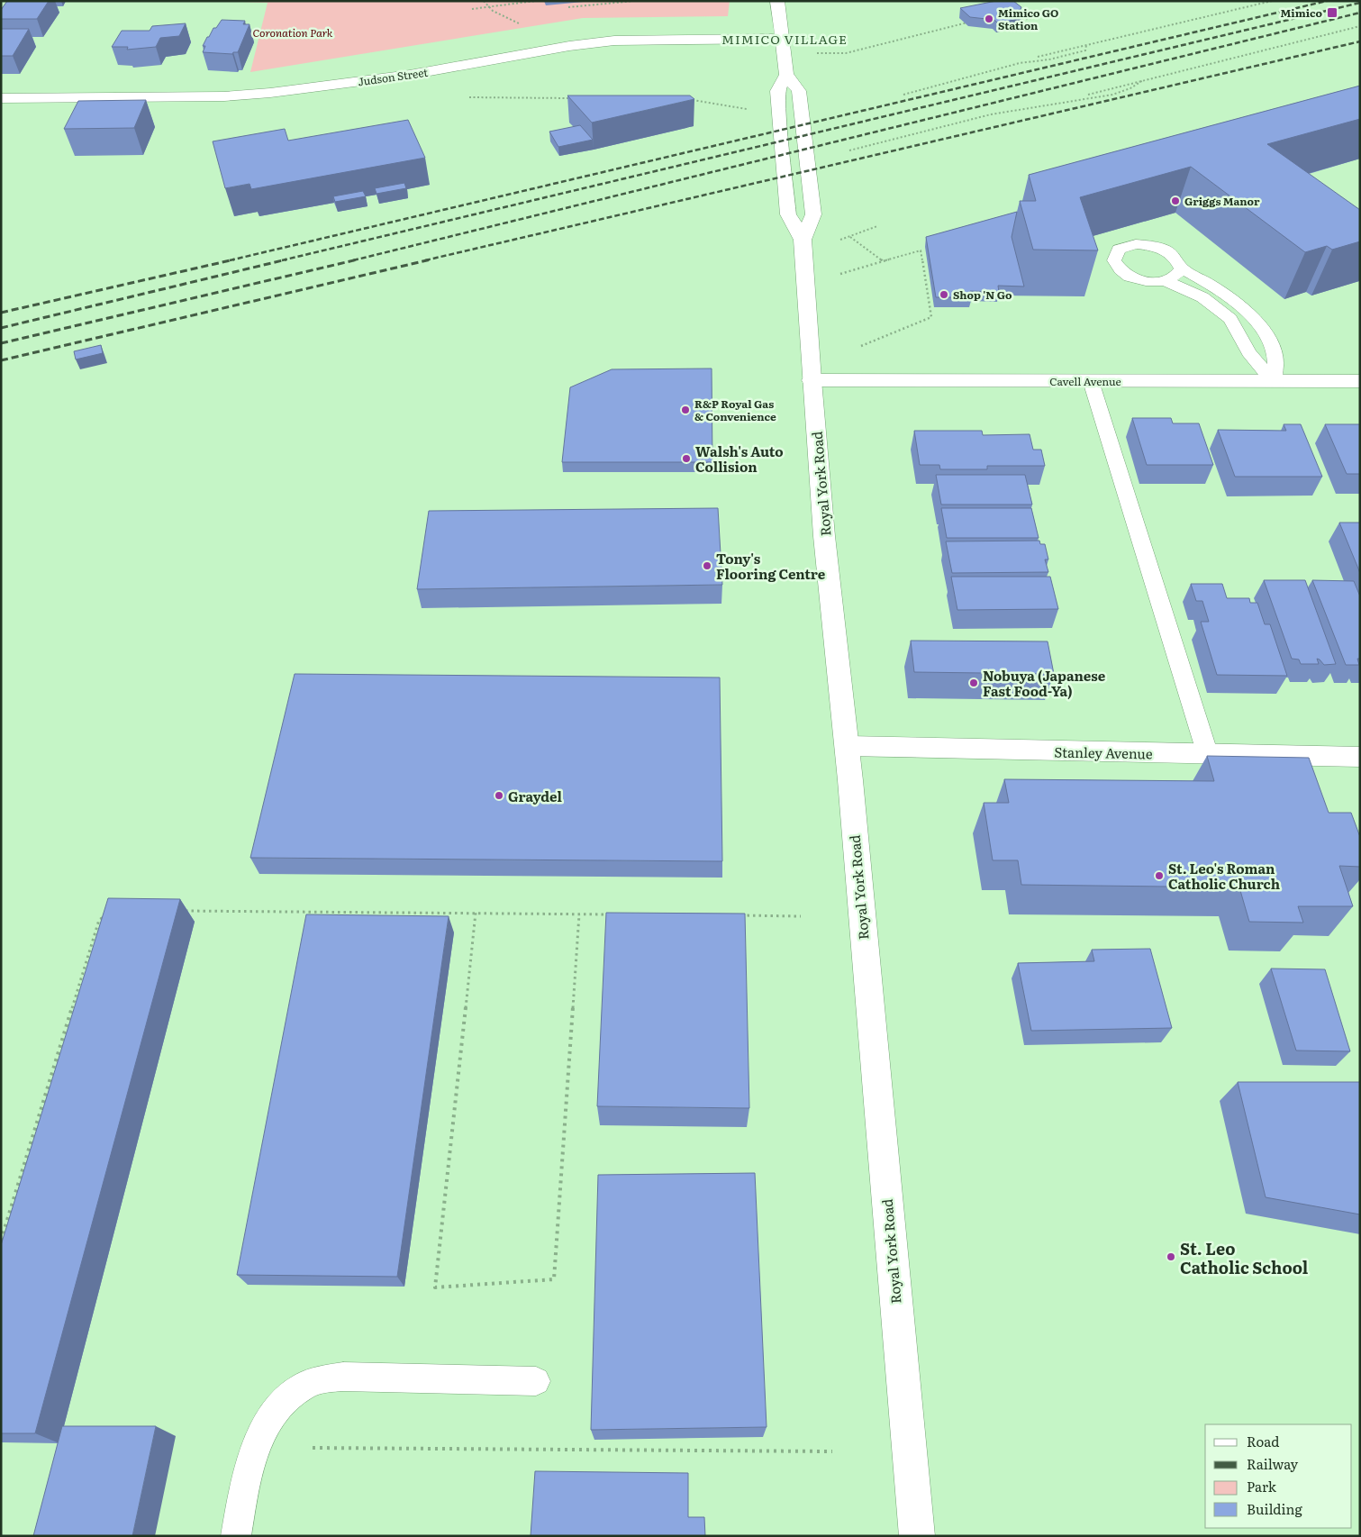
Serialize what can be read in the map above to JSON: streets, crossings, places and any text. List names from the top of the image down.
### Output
{
  "streets": {
    "main road": [
      "Judson Street",
      "Cavell Avenue",
      "Royal York Road",
      "Stanley Avenue"
    ]
  },
  "crossings": [
    ["Judson Street", "Royal York Road"],
    ["Cavell Avenue", "Royal York Road"],
    ["Royal York Road", "Stanley Avenue"]
  ],
  "districts": ["MIMICO VILLAGE"],
  "parks": ["Coronation Park"],
  "places": {
    "transit": ["Mimico"],
    "other": [
      "Mimico GO Station",
      "Griggs Manor",
      "Shop 'N Go",
      "R&P Royal Gas & Convenience",
      "Walsh's Auto Collision",
      "Tony's Flooring Centre",
      "Nobuya (Japanese Fast Food-Ya)",
      "Graydel",
      "St. Leo's Roman Catholic Church",
      "St. Leo Catholic School"
    ]
  },
  "legend": [
    "Road",
    "Railway",
    "Park",
    "Building"
  ]
}
